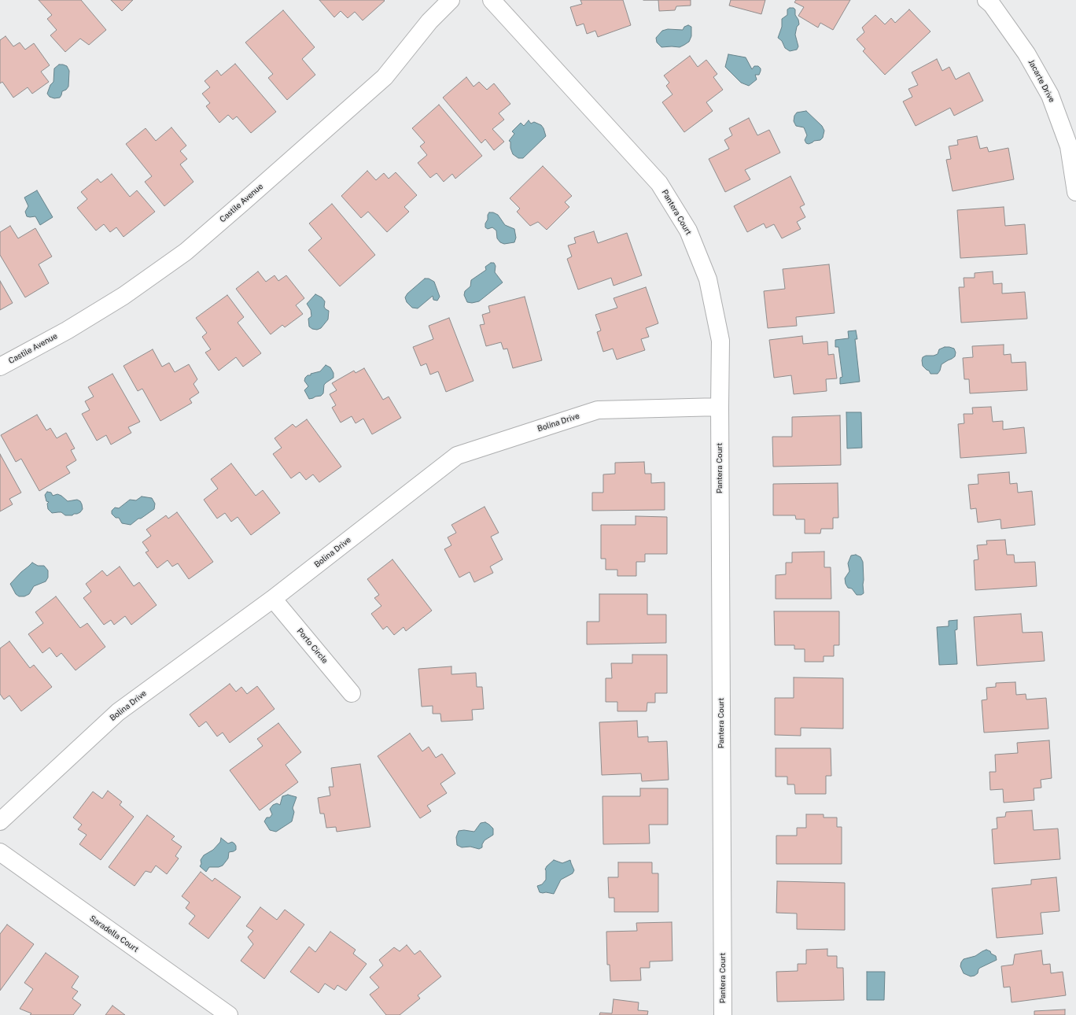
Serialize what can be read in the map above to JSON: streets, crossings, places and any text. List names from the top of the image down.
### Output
{
  "streets": {
    "street": [
      "Jacarte Drive",
      "Castile Avenue",
      "Pantera Court",
      "Bolina Drive",
      "Porto Circle",
      "Saradella Court"
    ]
  },
  "crossings": [
    ["Pantera Court", "Bolina Drive"],
    ["Bolina Drive", "Porto Circle"]
  ]
}
